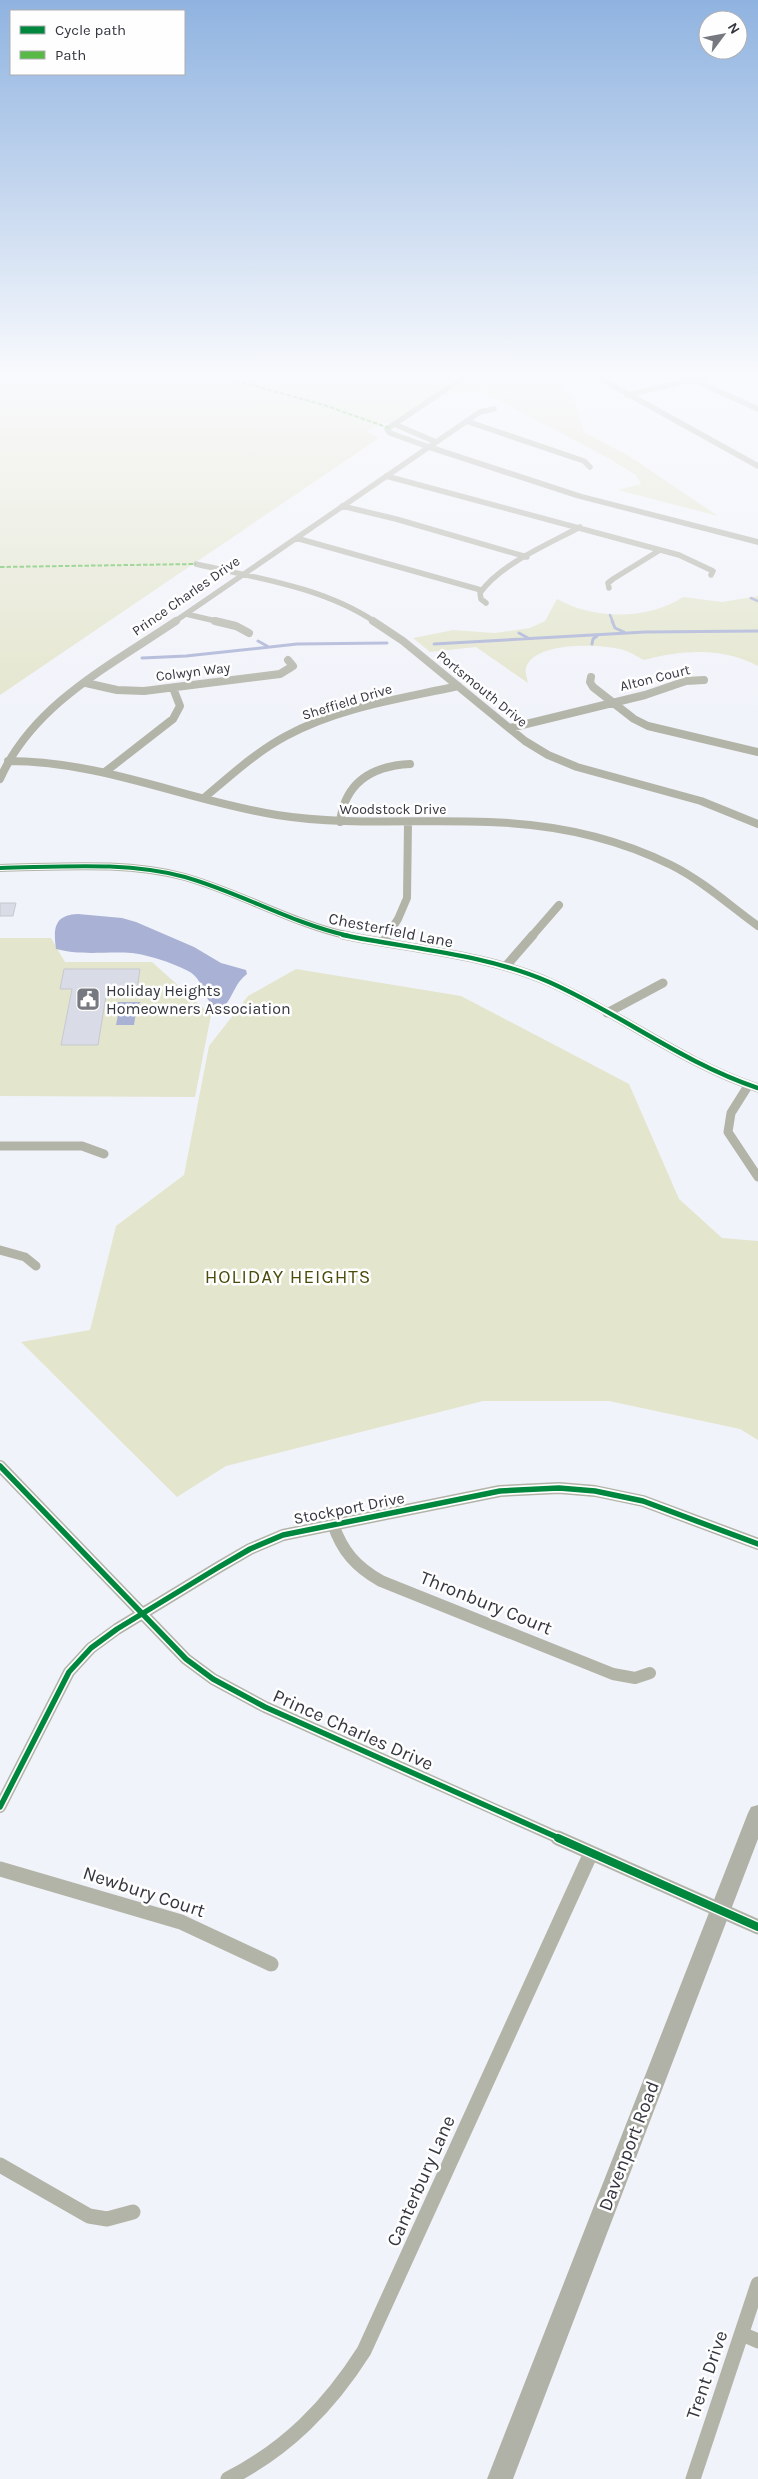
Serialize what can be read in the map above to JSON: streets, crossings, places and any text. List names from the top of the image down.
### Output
{
  "streets": {
    "main road": ["Davenport Road"],
    "street": [
      "Prince Charles Drive",
      "Colwyn Way",
      "Alton Court",
      "Portsmouth Drive",
      "Sheffield Drive",
      "Woodstock Drive",
      "Chesterfield Lane",
      "Stockport Drive",
      "Thronbury Court",
      "Newbury Court",
      "Canterbury Lane",
      "Trent Drive"
    ]
  },
  "crossings": [
    ["Prince Charles Drive", "Colwyn Way"],
    ["Prince Charles Drive", "Portsmouth Drive"],
    ["Prince Charles Drive", "Woodstock Drive"],
    ["Prince Charles Drive", "Stockport Drive"],
    ["Prince Charles Drive", "Davenport Road"],
    ["Prince Charles Drive", "Canterbury Lane"],
    ["Alton Court", "Portsmouth Drive"],
    ["Portsmouth Drive", "Sheffield Drive"],
    ["Sheffield Drive", "Woodstock Drive"],
    ["Stockport Drive", "Thronbury Court"]
  ],
  "districts": ["HOLIDAY HEIGHTS"],
  "places": {
    "public building": ["Holiday Heights Homeowners Association"]
  },
  "legend": ["Cycle path", "Path"],
  "north": "top right"
}
